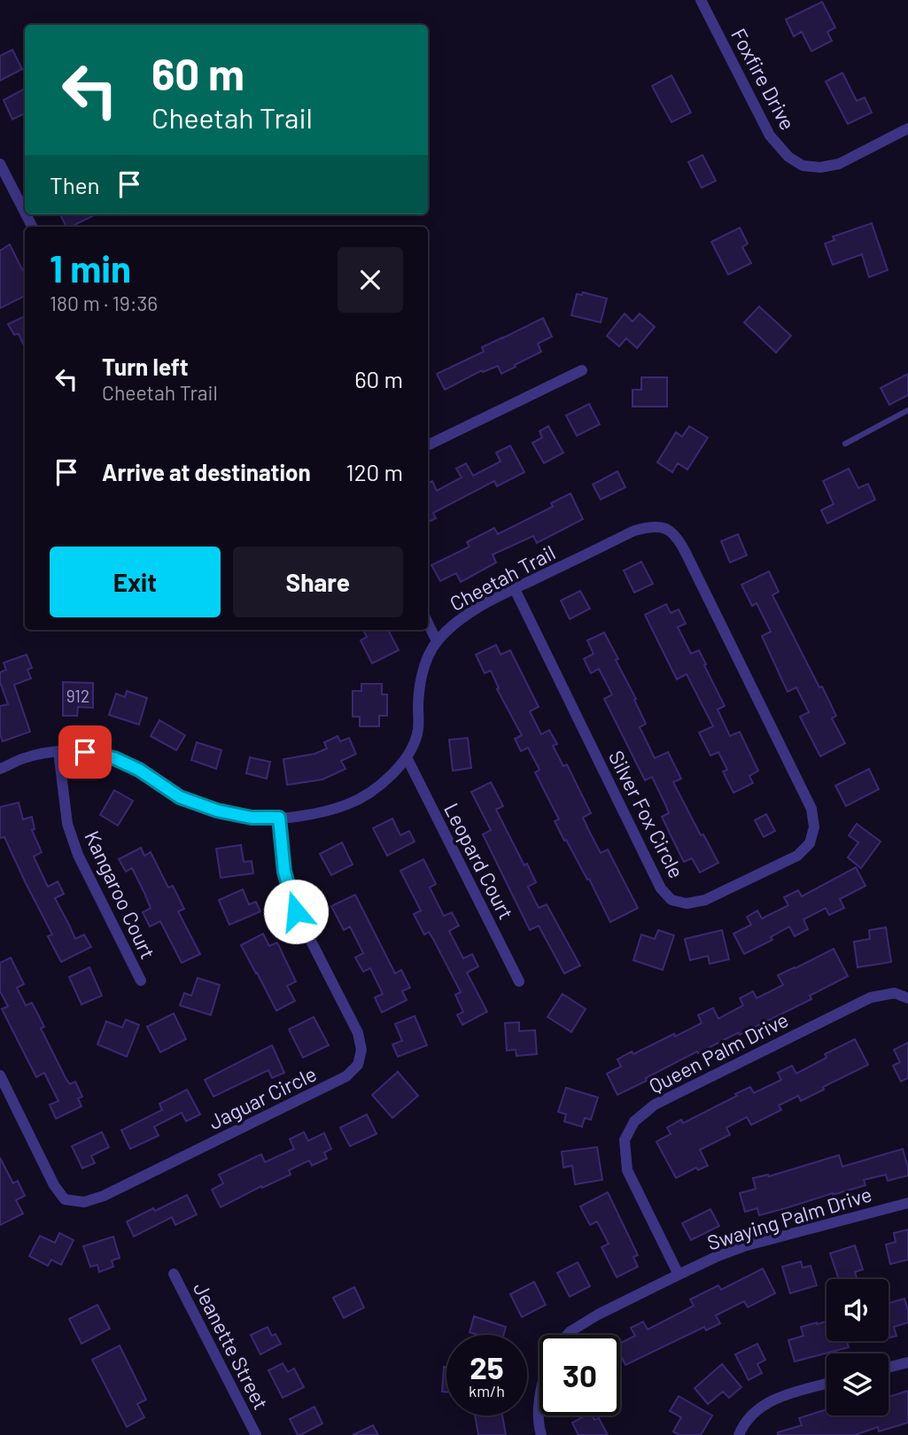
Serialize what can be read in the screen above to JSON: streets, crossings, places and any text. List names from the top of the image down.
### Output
{
  "streets": {
    "street": [
      "Foxfire Drive",
      "Cheetah Trail",
      "Silver Fox Circle",
      "Leopard Court",
      "Kangaroo Court",
      "Queen Palm Drive",
      "Jaguar Circle",
      "Swaying Palm Drive",
      "Jeanette Street"
    ]
  },
  "crossings": [
    ["Cheetah Trail", "Silver Fox Circle"],
    ["Cheetah Trail", "Leopard Court"],
    ["Cheetah Trail", "Kangaroo Court"],
    ["Cheetah Trail", "Jaguar Circle"],
    ["Queen Palm Drive", "Swaying Palm Drive"]
  ],
  "house_numbers": ["912"],
  "page": {
    "turn": ["60 m", "Cheetah Trail"],
    "then": "Then",
    "heading": ["1 min", "180 m · 19:36"],
    "list": [
      {
        "name": "Turn left",
        "note": "Cheetah Trail",
        "value": "60 m"
      },
      {
        "name": "Arrive at destination",
        "value": "120 m"
      }
    ],
    "buttons": ["Exit", "Share"],
    "speed": "25 km/h",
    "limit": "30"
  }
}
